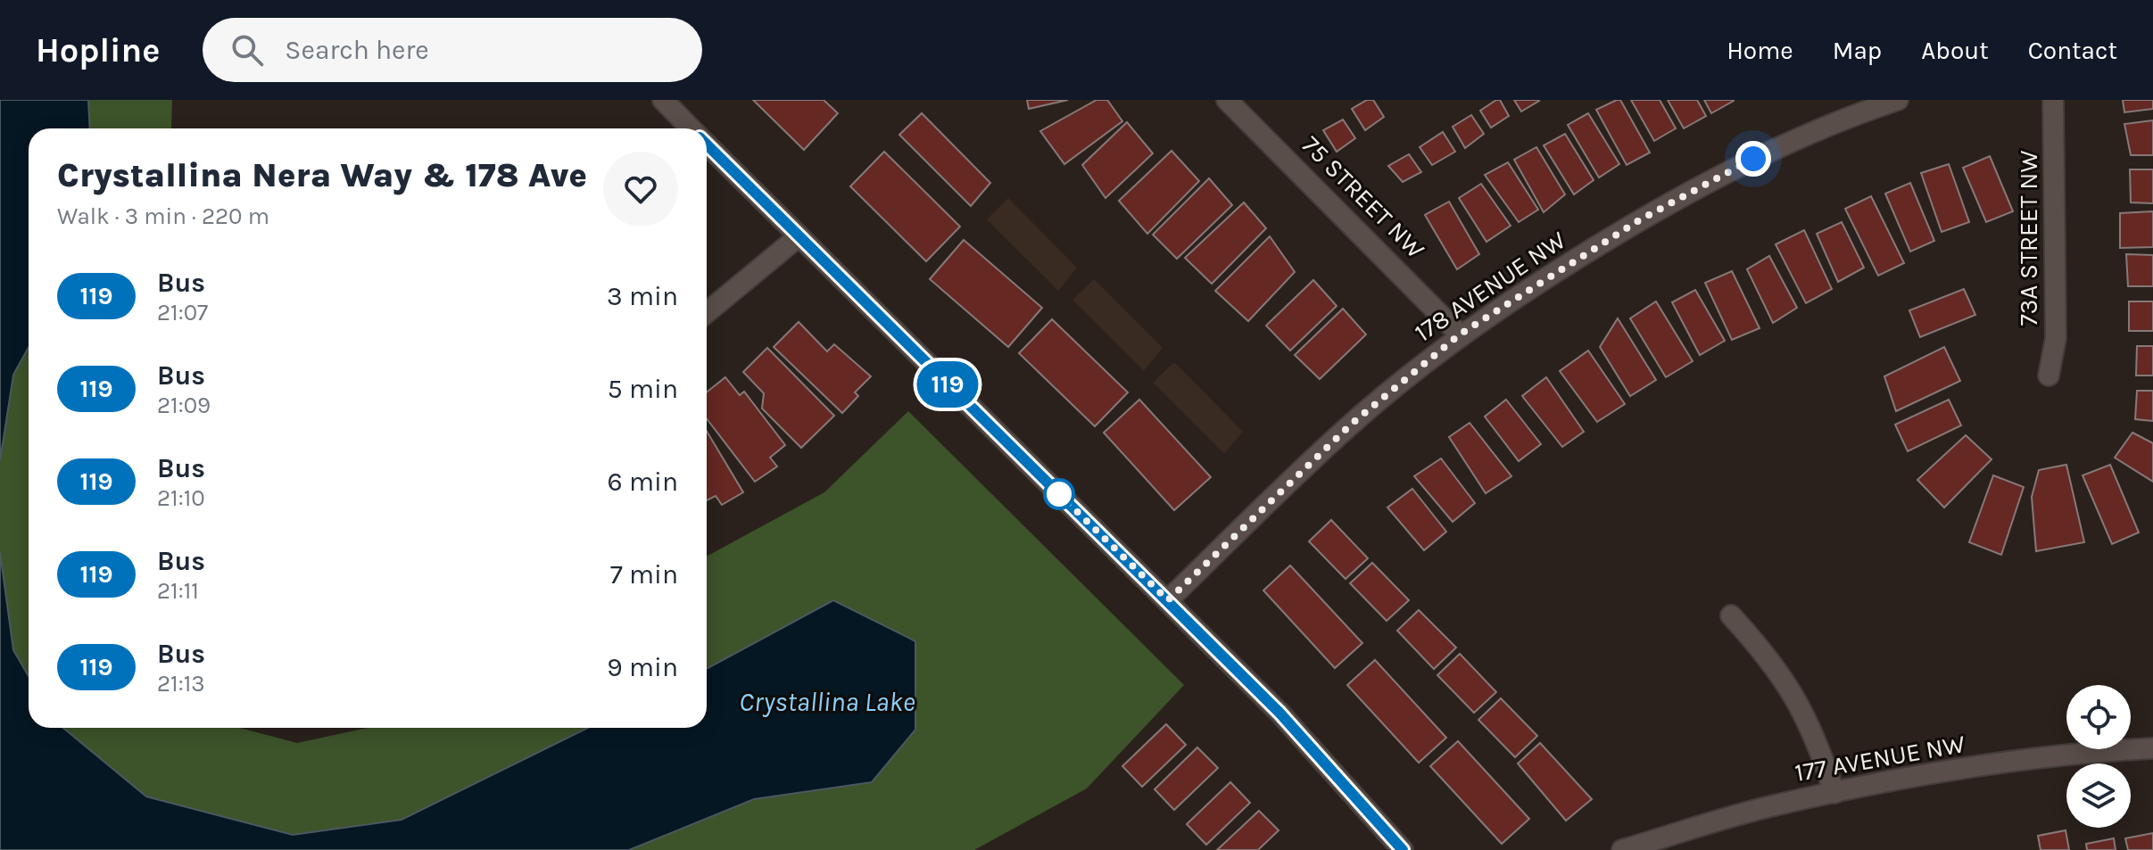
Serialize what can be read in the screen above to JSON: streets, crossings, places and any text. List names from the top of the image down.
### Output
{
  "streets": {
    "street": [
      "75 STREET NW",
      "73A STREET NW",
      "178 AVENUE NW",
      "177 AVENUE NW"
    ]
  },
  "crossings": [
    ["75 STREET NW", "178 AVENUE NW"]
  ],
  "water": ["Crystallina Lake"],
  "lines": ["bus line 119"],
  "page": {
    "header": "Hopline",
    "search": "Search here",
    "nav": [
      "Home",
      "Map",
      "About",
      "Contact"
    ],
    "on_map": "119",
    "heading": ["Crystallina Nera Way & 178 Ave", "Walk · 3 min · 220 m"],
    "list": [
      {
        "mark": "119",
        "name": "Bus",
        "note": "21:07",
        "value": "3 min"
      },
      {
        "mark": "119",
        "name": "Bus",
        "note": "21:09",
        "value": "5 min"
      },
      {
        "mark": "119",
        "name": "Bus",
        "note": "21:10",
        "value": "6 min"
      },
      {
        "mark": "119",
        "name": "Bus",
        "note": "21:11",
        "value": "7 min"
      },
      {
        "mark": "119",
        "name": "Bus",
        "note": "21:13",
        "value": "9 min"
      }
    ]
  }
}
